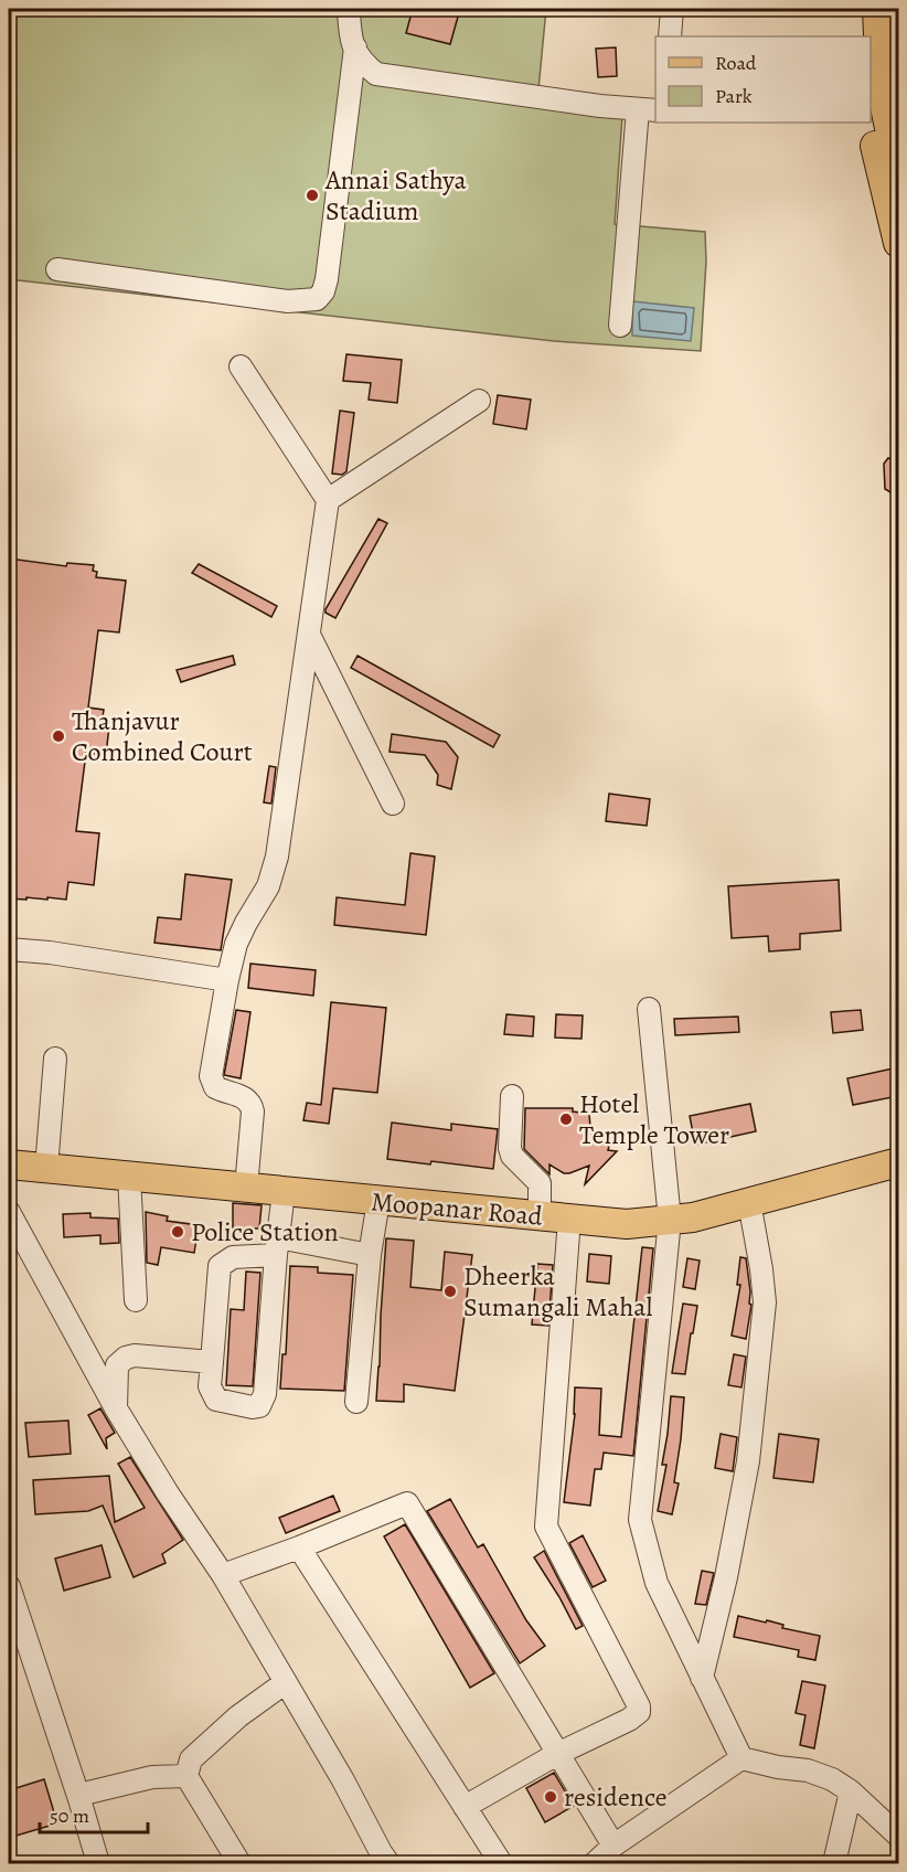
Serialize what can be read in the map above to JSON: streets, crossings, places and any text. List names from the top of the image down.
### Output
{
  "streets": {
    "main road": ["Moopanar Road"]
  },
  "places": [
    "Annai Sathya Stadium",
    "Thanjavur Combined Court",
    "Hotel Temple Tower",
    "Police Station",
    "Dheerka Sumangali Mahal",
    "residence"
  ],
  "legend": ["Road", "Park"],
  "scale_bar": "50 m"
}
